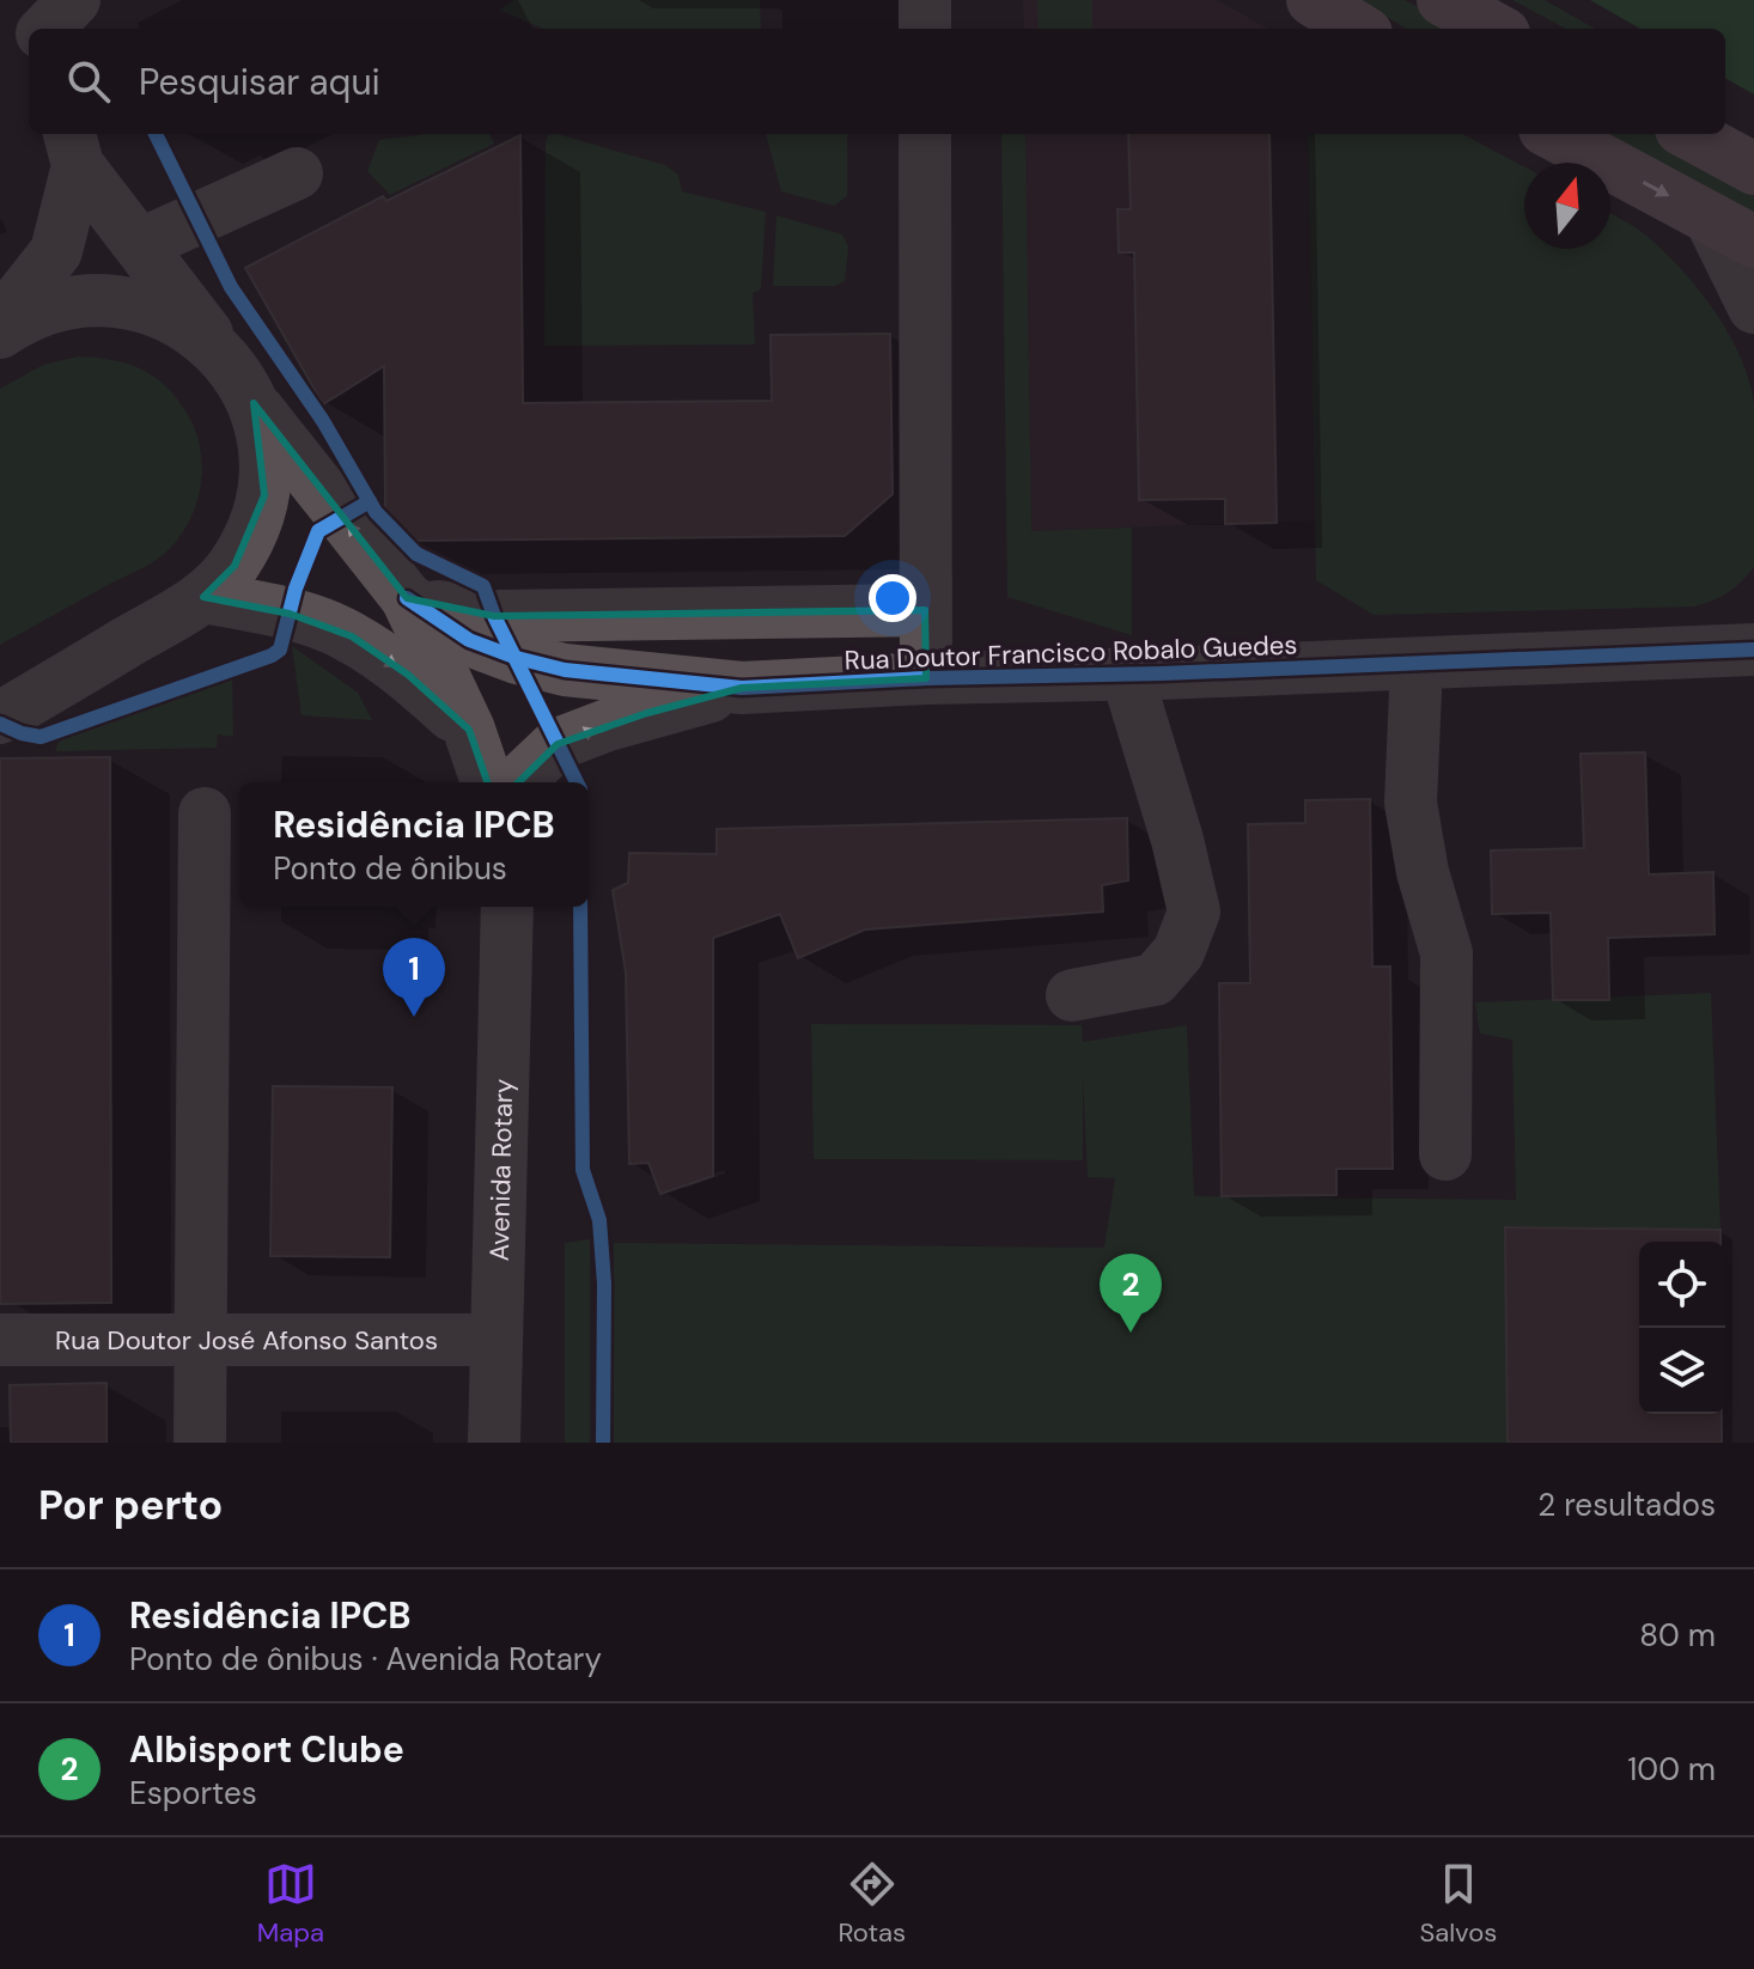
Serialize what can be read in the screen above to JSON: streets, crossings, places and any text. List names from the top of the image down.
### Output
{
  "streets": {
    "street": ["Rua Doutor Francisco Robalo Guedes", "Avenida Rotary", "Rua Doutor José Afonso Santos"]
  },
  "crossings": [
    ["Avenida Rotary", "Rua Doutor José Afonso Santos"]
  ],
  "north": "top",
  "page": {
    "search": "Pesquisar aqui",
    "popup": ["Residência IPCB", "Ponto de ônibus"],
    "pins": ["1", "2"],
    "heading": ["Por perto", "2 resultados"],
    "list": [
      {
        "mark": "1",
        "name": "Residência IPCB",
        "note": "Ponto de ônibus · Avenida Rotary",
        "value": "80 m"
      },
      {
        "mark": "2",
        "name": "Albisport Clube",
        "note": "Esportes",
        "value": "100 m"
      }
    ],
    "nav": ["Mapa", "Rotas", "Salvos"]
  }
}
